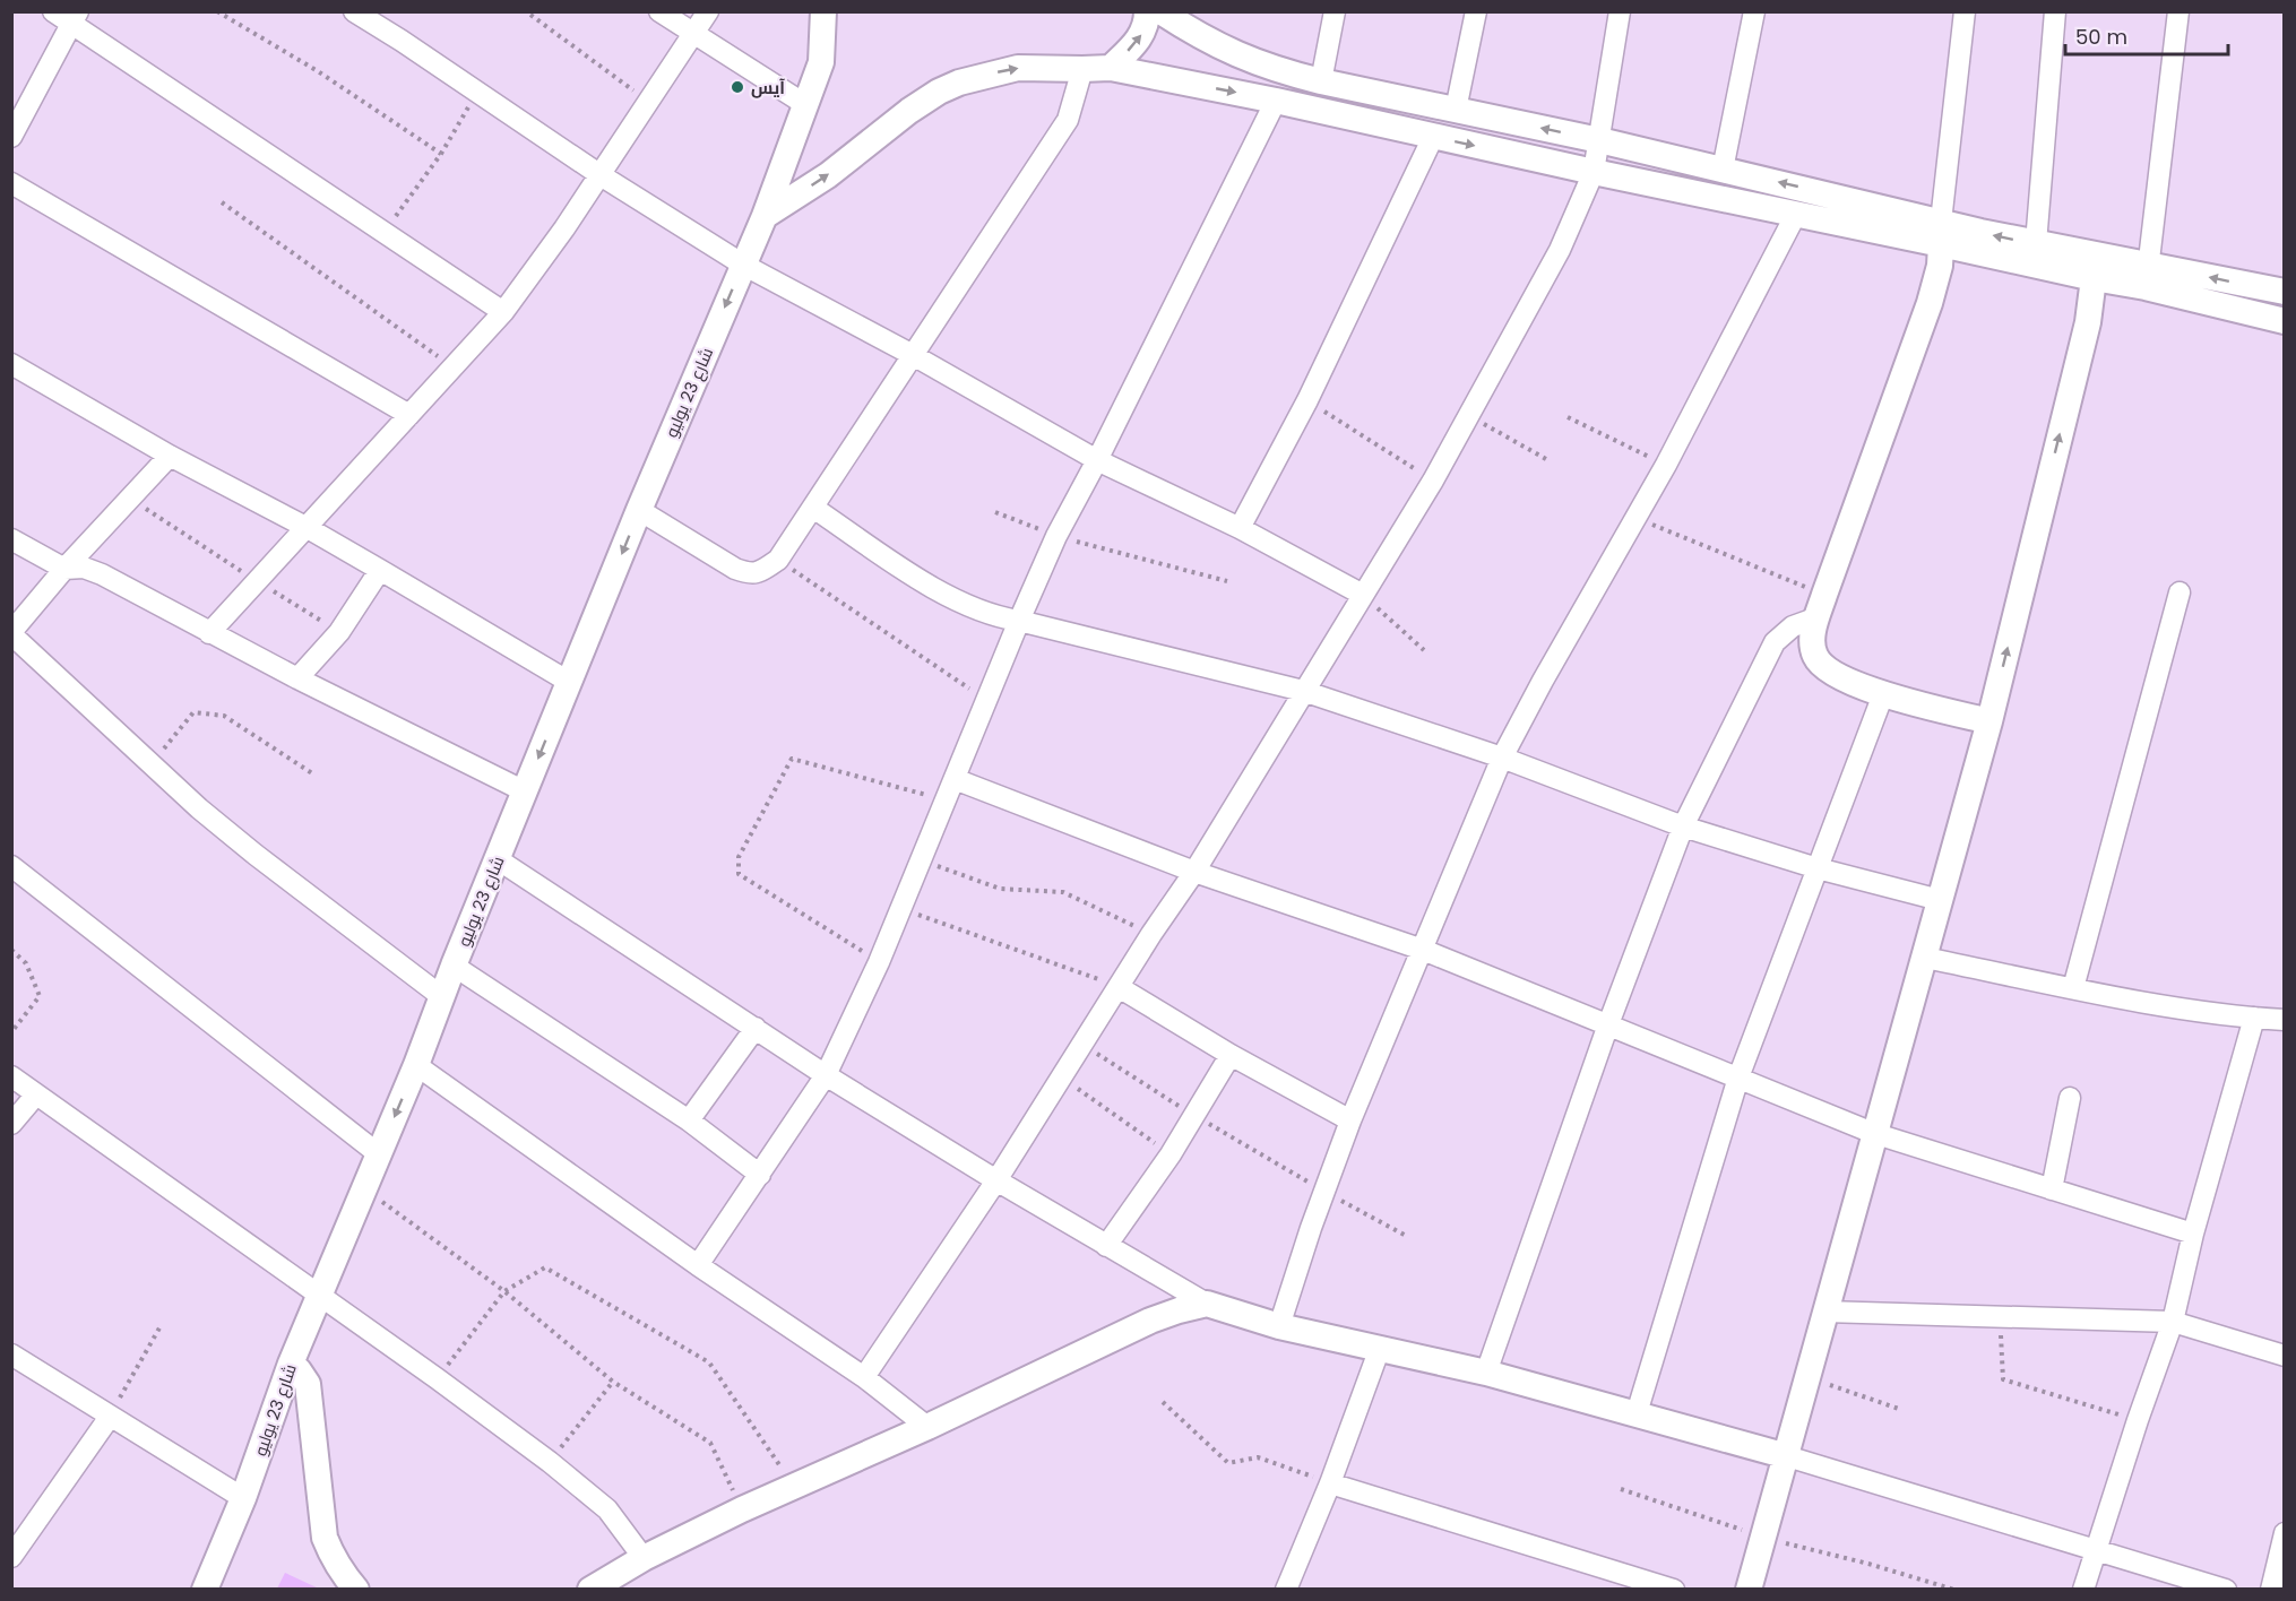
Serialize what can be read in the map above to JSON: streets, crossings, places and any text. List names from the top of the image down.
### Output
{
  "streets": {
    "street": ["شارع 23 يوليو"]
  },
  "places": ["آيس"],
  "scale_bar": "50 m"
}
